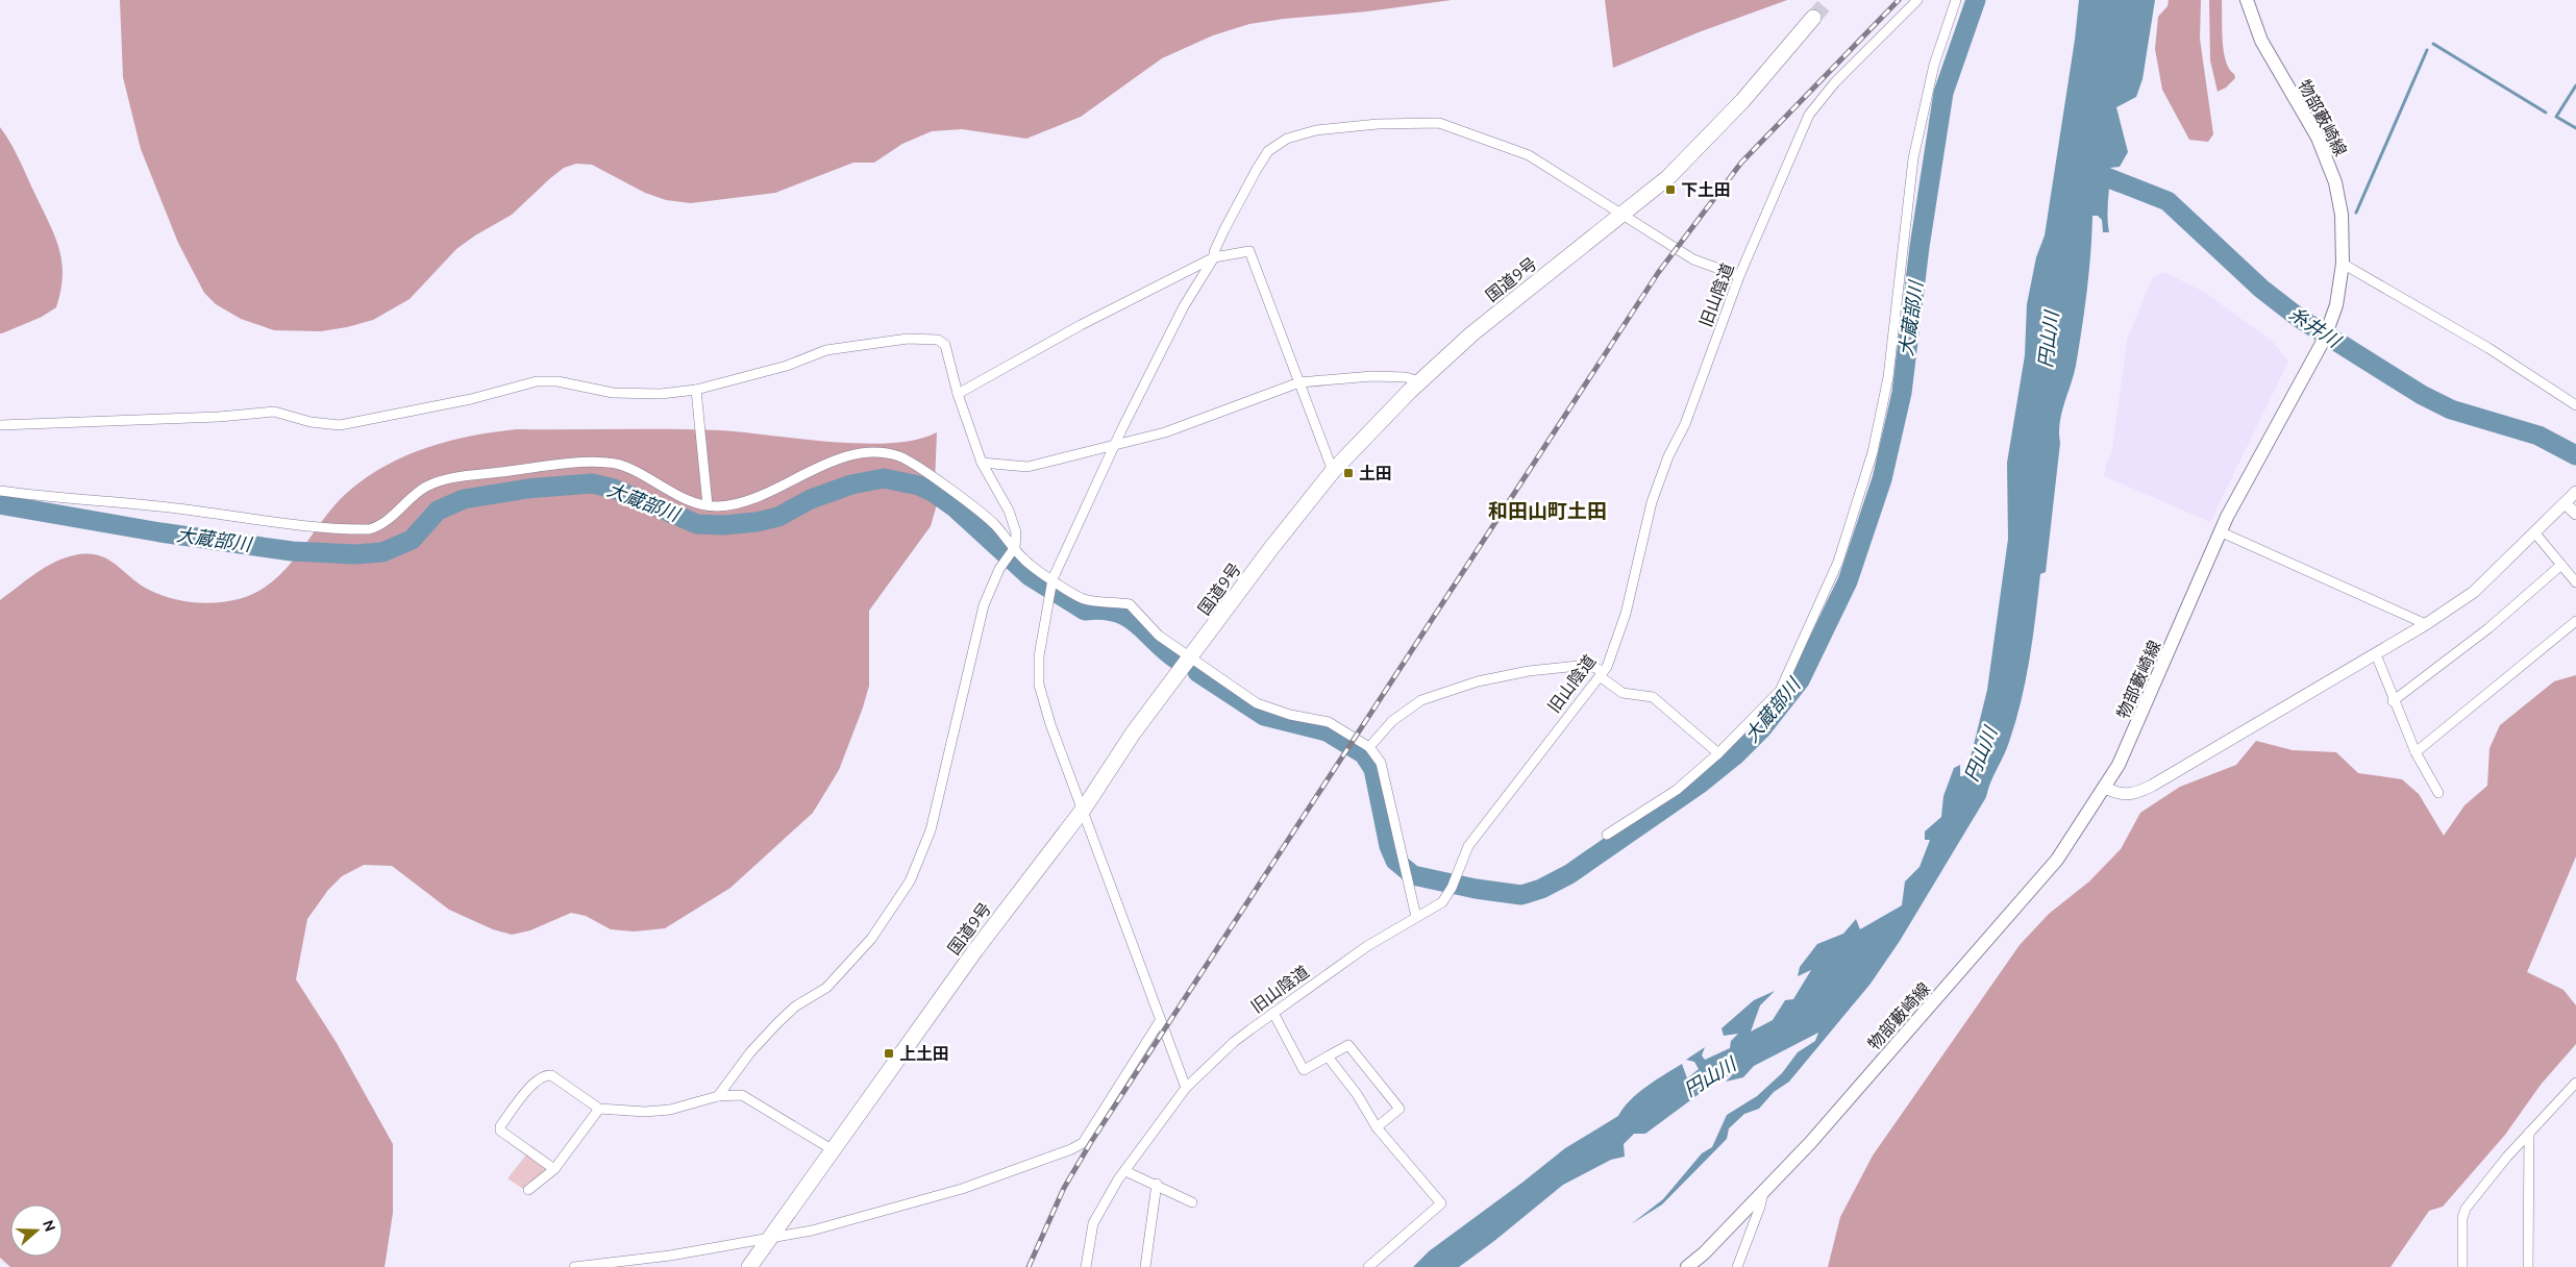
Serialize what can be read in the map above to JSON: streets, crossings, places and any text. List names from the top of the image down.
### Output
{
  "streets": {
    "highway": ["国道9号"],
    "main road": ["物部藪崎線"],
    "street": ["旧山陰道"]
  },
  "districts": ["和田山町土田"],
  "water": ["大蔵部川", "糸井川", "円山川"],
  "places": {
    "transit": ["下土田", "土田", "上土田"]
  },
  "north": "right"
}
